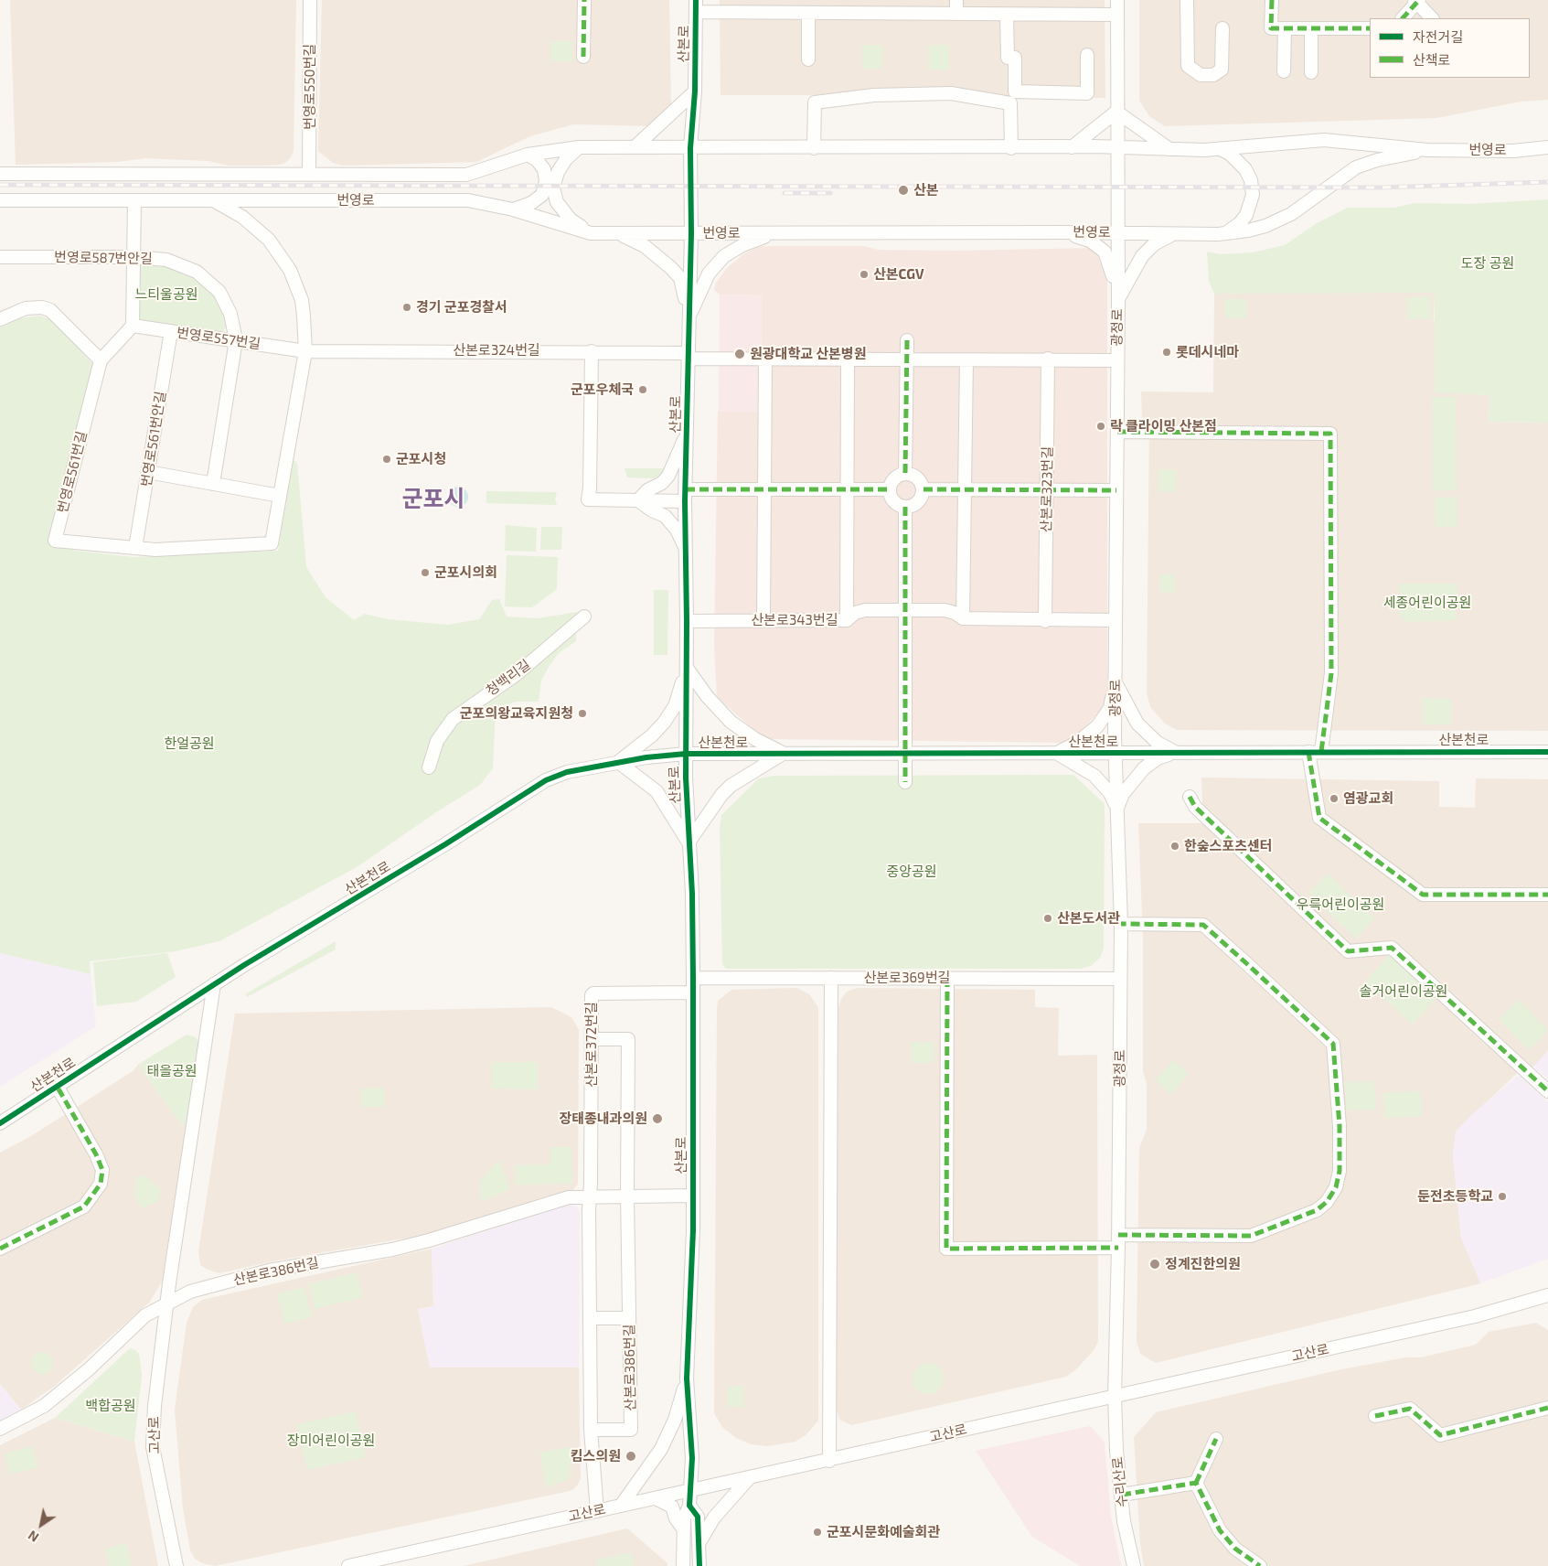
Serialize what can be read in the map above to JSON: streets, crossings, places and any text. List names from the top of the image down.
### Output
{
  "streets": {
    "street": [
      "산본로",
      "번영로550번길",
      "번영로",
      "번영로587번안길",
      "광정로",
      "번영로557번길",
      "산본로324번길",
      "번영로561번안길",
      "번영로561번길",
      "산본로323번길",
      "산본로343번길",
      "청백리길",
      "산본천로",
      "산본로369번길",
      "산본로372번길",
      "산본로386번길",
      "고산로",
      "수리산로"
    ]
  },
  "crossings": [
    ["산본로", "번영로"],
    ["산본로", "산본로324번길"],
    ["산본로", "산본로343번길"],
    ["산본로", "산본천로"],
    ["산본로", "산본로369번길"],
    ["산본로", "산본로372번길"],
    ["산본로", "산본로386번길"],
    ["산본로", "고산로"],
    ["번영로550번길", "번영로"],
    ["번영로", "광정로"],
    ["번영로587번안길", "번영로557번길"],
    ["광정로", "산본로343번길"],
    ["광정로", "산본천로"],
    ["광정로", "산본로369번길"],
    ["광정로", "고산로"],
    ["광정로", "수리산로"],
    ["번영로557번길", "산본로324번길"],
    ["번영로557번길", "번영로561번안길"],
    ["번영로557번길", "번영로561번길"],
    ["번영로561번안길", "번영로561번길"],
    ["산본로323번길", "산본로343번길"],
    ["산본로372번길", "산본로386번길"],
    ["산본로386번길", "고산로"],
    ["고산로", "수리산로"]
  ],
  "districts": ["군포시"],
  "parks": [
    "도장 공원",
    "느티울공원",
    "세종어린이공원",
    "한얼공원",
    "중앙공원",
    "우륵어린이공원",
    "솔거어린이공원",
    "태을공원",
    "백합공원",
    "장미어린이공원"
  ],
  "places": [
    "산본",
    "산본CGV",
    "경기 군포경찰서",
    "롯데시네마",
    "원광대학교 산본병원",
    "군포우체국",
    "락 클라이밍 산본점",
    "군포시청",
    "군포시의회",
    "군포의왕교육지원청",
    "염광교회",
    "한숲스포츠센터",
    "산본도서관",
    "장태종내과의원",
    "둔전초등학교",
    "정계진한의원",
    "킴스의원",
    "군포시문화예술회관"
  ],
  "legend": ["자전거길", "산책로"],
  "north": "bottom left"
}
